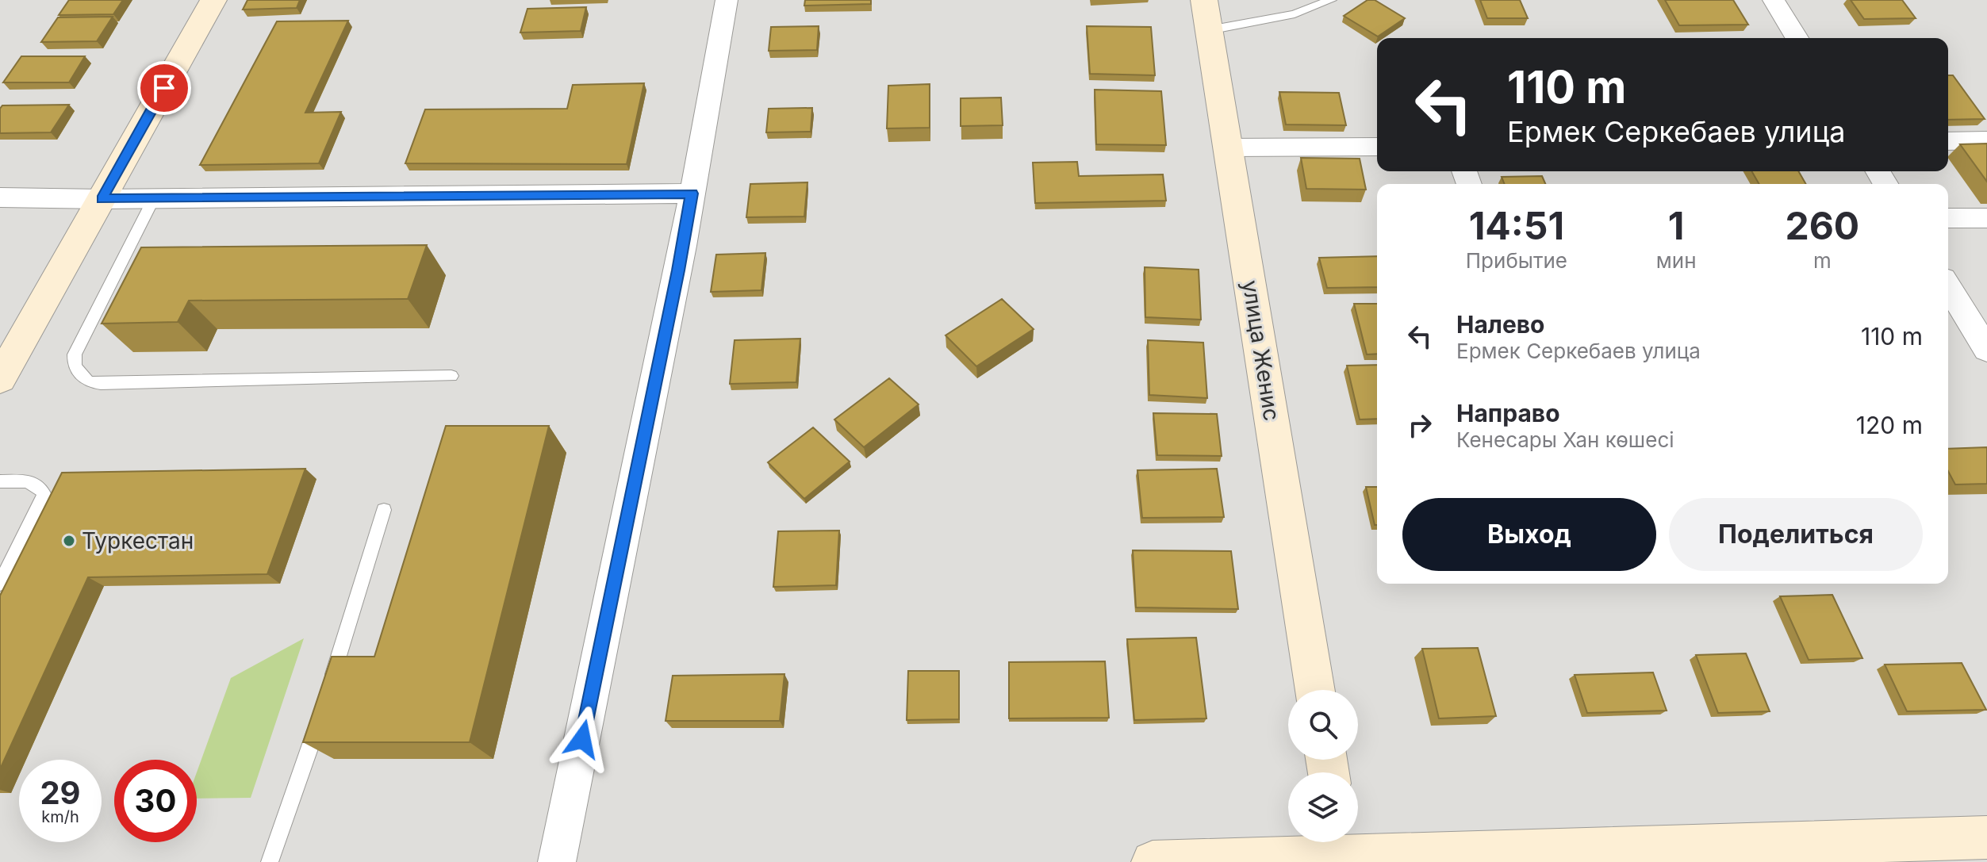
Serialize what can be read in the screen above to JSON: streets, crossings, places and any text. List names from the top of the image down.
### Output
{
  "streets": {
    "street": ["улица Женис"]
  },
  "places": ["Туркестан"],
  "page": {
    "turn": ["110 m", "Ермек Серкебаев улица"],
    "eta": [
      "14:51",
      "Прибытие",
      "1",
      "мин",
      "260",
      "m"
    ],
    "list": [
      {
        "name": "Налево",
        "note": "Ермек Серкебаев улица",
        "value": "110 m"
      },
      {
        "name": "Направо",
        "note": "Кенесары Хан көшесі",
        "value": "120 m"
      }
    ],
    "buttons": ["Выход", "Поделиться"],
    "speed": "29 km/h",
    "limit": "30"
  }
}
